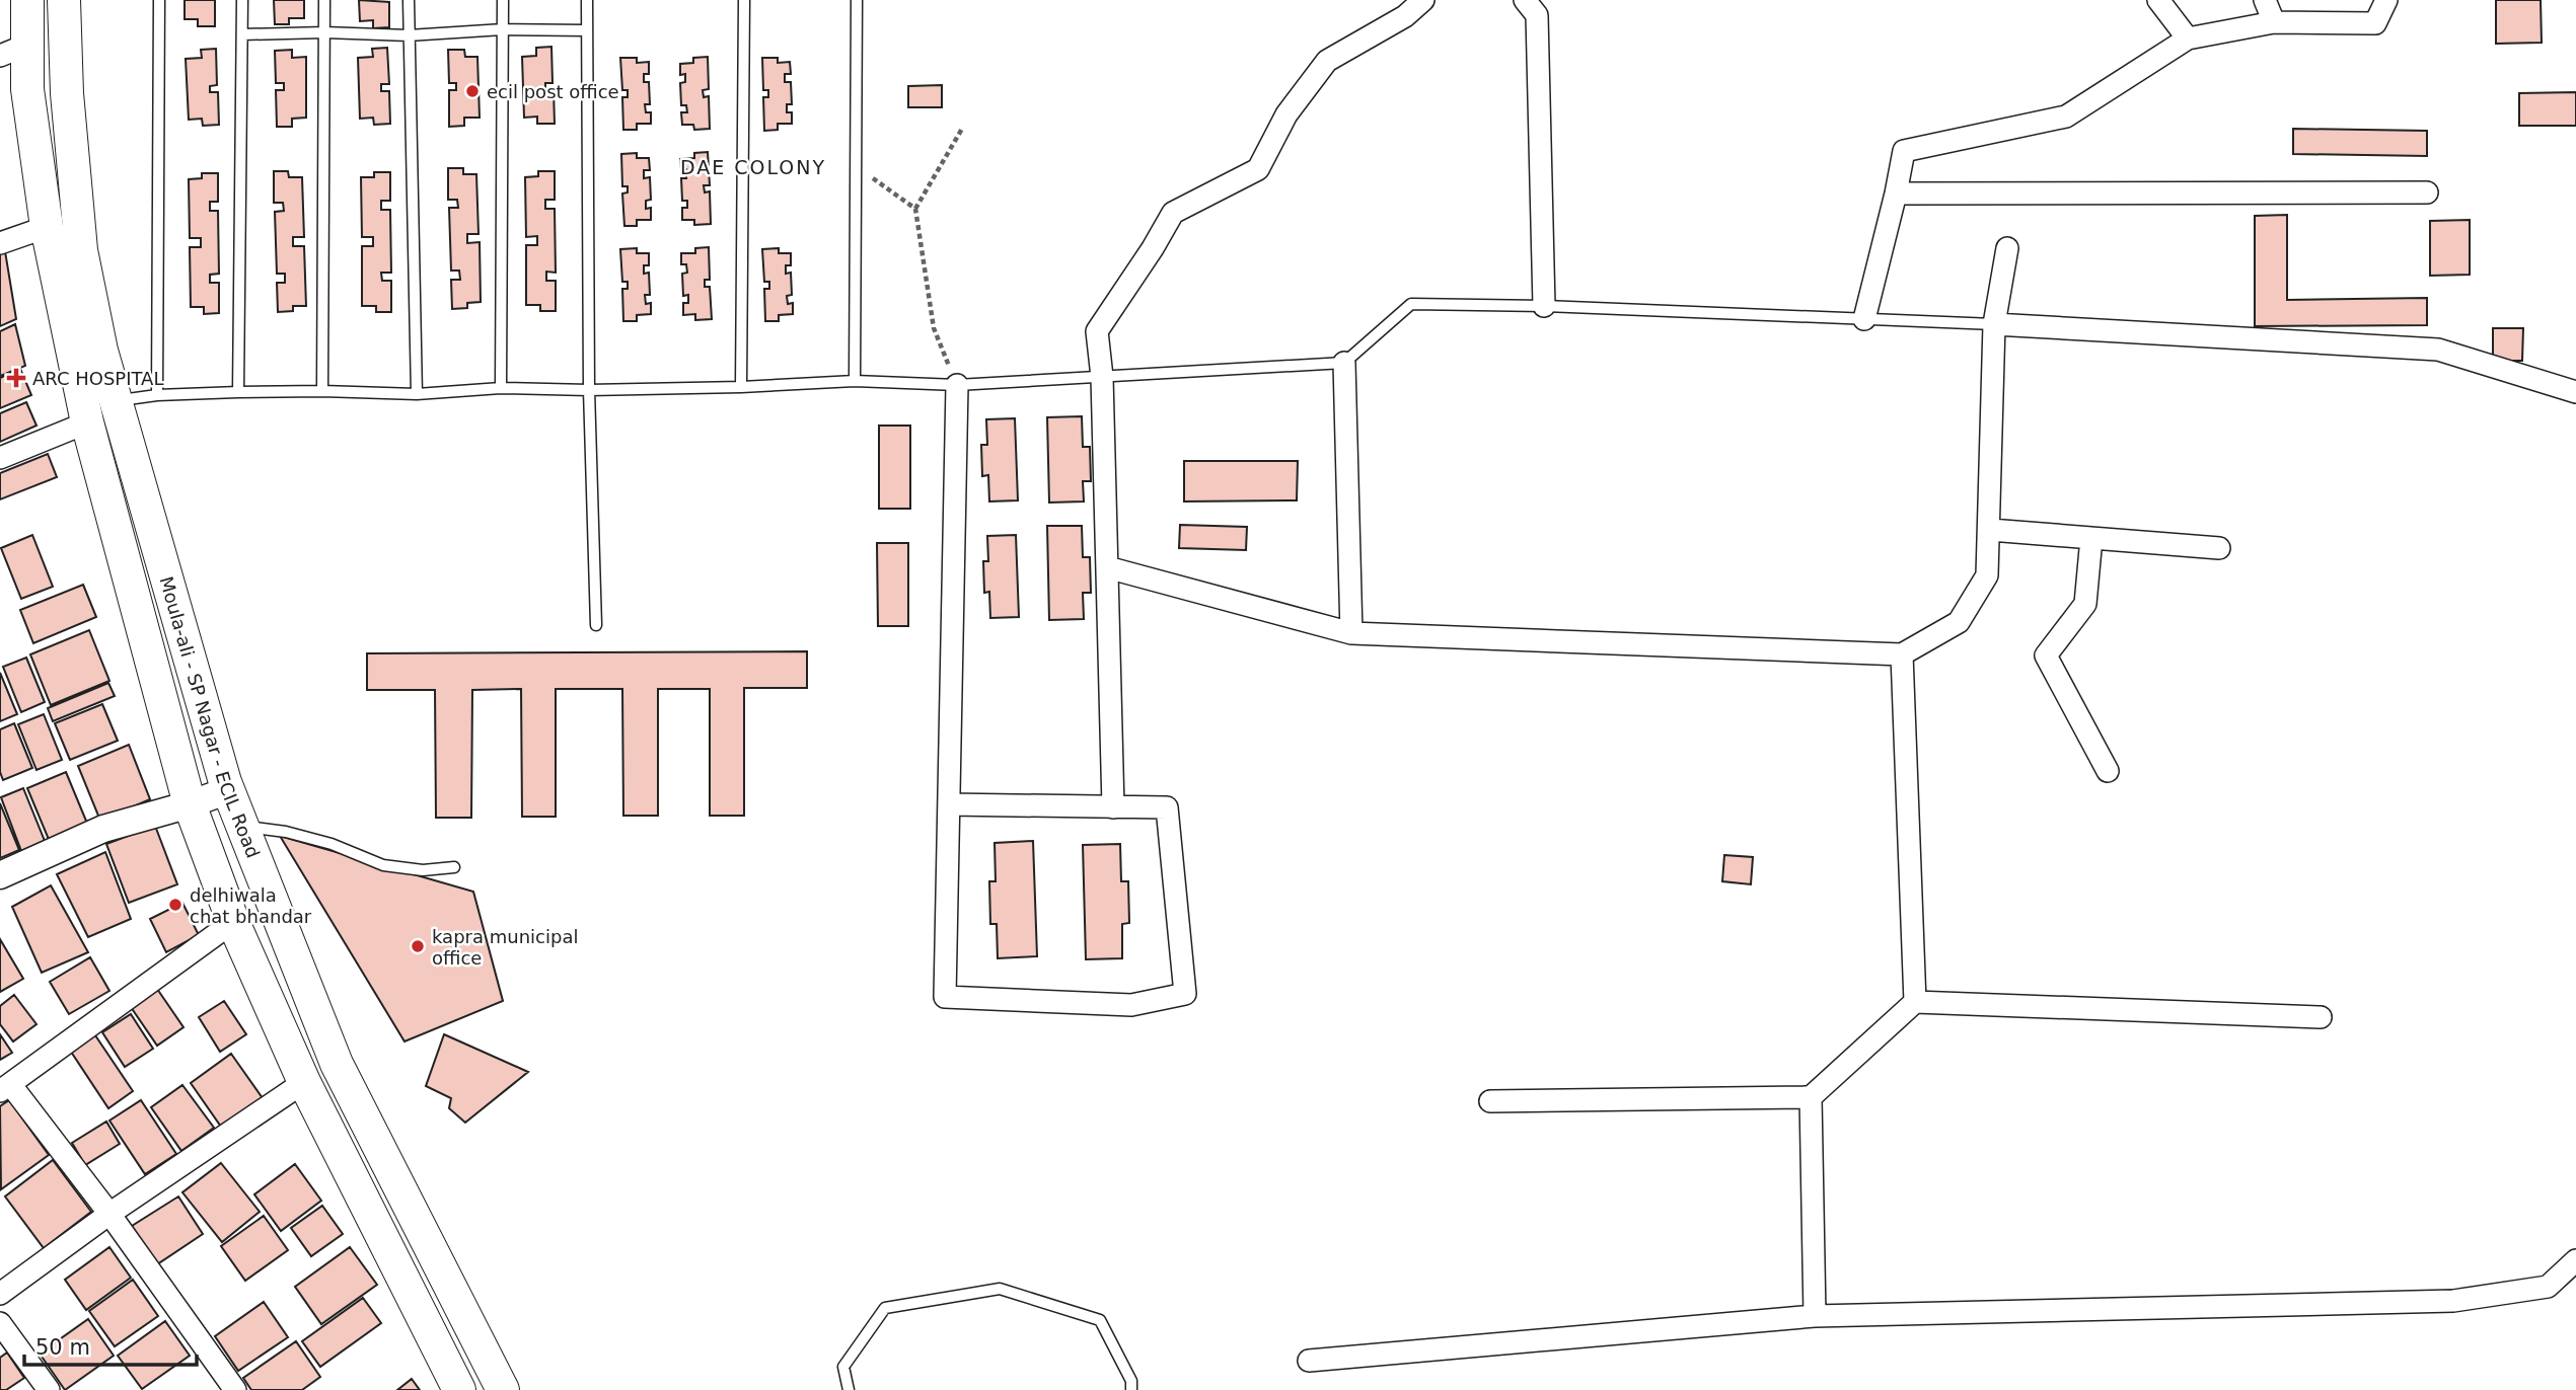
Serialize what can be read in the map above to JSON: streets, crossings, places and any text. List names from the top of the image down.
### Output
{
  "streets": {
    "main road": ["Moula-ali - SP Nagar - ECIL Road"]
  },
  "districts": ["DAE COLONY"],
  "places": {
    "other": ["ecil post office", "delhiwala chat bhandar", "kapra municipal office"],
    "health": ["ARC HOSPITAL"]
  },
  "scale_bar": "50 m"
}
